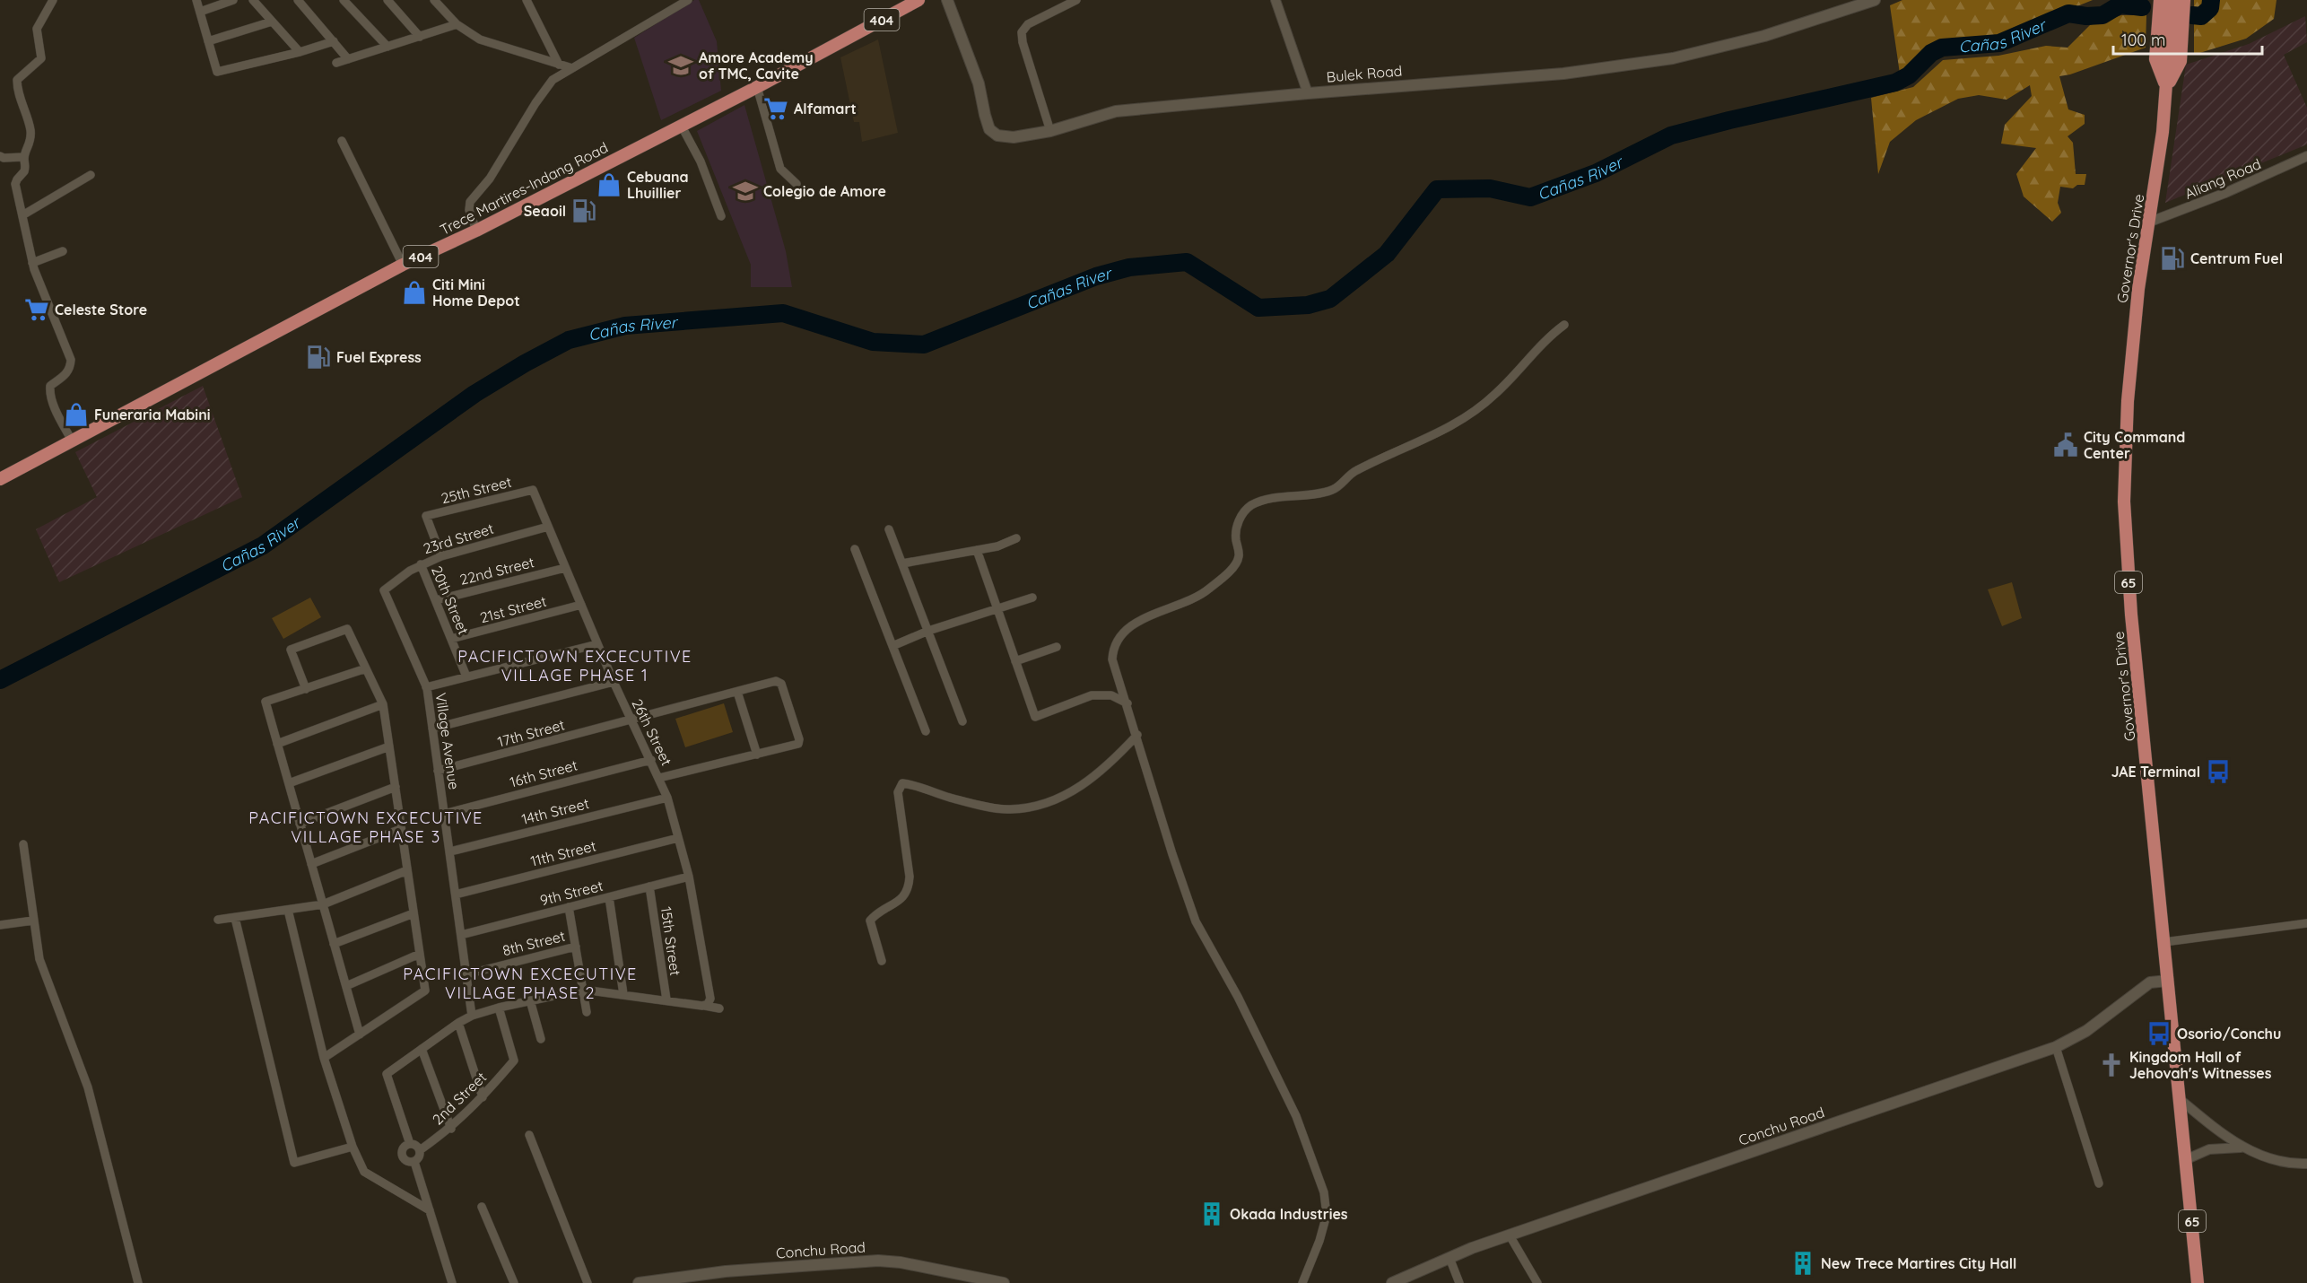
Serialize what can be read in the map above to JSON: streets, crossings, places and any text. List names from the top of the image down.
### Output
{
  "streets": {
    "main road": [
      "404",
      "Bulek Road",
      "Trece Martires-Indang Road",
      "Governor's Drive",
      "65",
      "Conchu Road"
    ],
    "street": [
      "Aliang Road",
      "25th Street",
      "23rd Street",
      "22nd Street",
      "20th Street",
      "21st Street",
      "26th Street",
      "17th Street",
      "Village Avenue",
      "16th Street",
      "14th Street",
      "11th Street",
      "9th Street",
      "15th Street",
      "8th Street",
      "2nd Street"
    ]
  },
  "crossings": [
    ["Aliang Road", "Governor's Drive"],
    ["Governor's Drive", "Conchu Road"],
    ["25th Street", "23rd Street"],
    ["25th Street", "26th Street"],
    ["23rd Street", "20th Street"],
    ["23rd Street", "26th Street"],
    ["23rd Street", "Village Avenue"],
    ["22nd Street", "20th Street"],
    ["22nd Street", "26th Street"],
    ["20th Street", "21st Street"],
    ["21st Street", "26th Street"],
    ["26th Street", "17th Street"],
    ["26th Street", "16th Street"],
    ["26th Street", "14th Street"],
    ["26th Street", "11th Street"],
    ["26th Street", "9th Street"],
    ["17th Street", "Village Avenue"],
    ["Village Avenue", "16th Street"],
    ["Village Avenue", "14th Street"],
    ["Village Avenue", "11th Street"],
    ["Village Avenue", "9th Street"],
    ["Village Avenue", "8th Street"],
    ["9th Street", "15th Street"]
  ],
  "districts": ["PACIFICTOWN EXCECUTIVE VILLAGE PHASE 1", "PACIFICTOWN EXCECUTIVE VILLAGE PHASE 3", "PACIFICTOWN EXCECUTIVE VILLAGE PHASE 2"],
  "water": ["Cañas River"],
  "places": {
    "school or university": ["Amore Academy of TMC, Cavite", "Colegio de Amore"],
    "supermarket": ["Alfamart", "Celeste Store"],
    "shop": ["Cebuana Lhuillier", "Citi Mini Home Depot", "Funeraria Mabini"],
    "fuel station": ["Seaoil", "Centrum Fuel", "Fuel Express"],
    "public building": ["City Command Center"],
    "bus stop": ["JAE Terminal", "Osorio/Conchu"],
    "church": ["Kingdom Hall of Jehovah's Witnesses"],
    "building": ["Okada Industries", "New Trece Martires City Hall"]
  },
  "scale_bar": "100 m"
}
